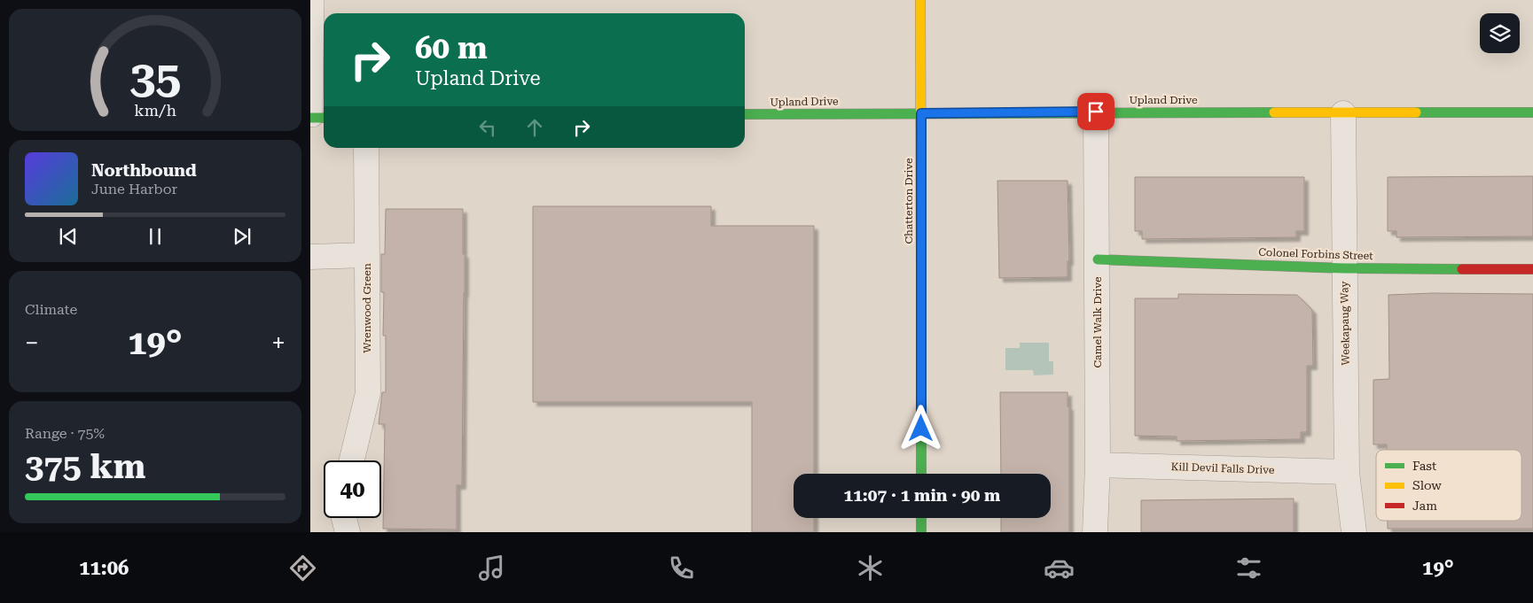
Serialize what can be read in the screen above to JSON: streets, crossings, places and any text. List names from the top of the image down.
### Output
{
  "streets": {
    "street": [
      "Upland Drive",
      "Chatterton Drive",
      "Colonel Forbins Street",
      "Wrenwood Green",
      "Camel Walk Drive",
      "Weekapaug Way",
      "Kill Devil Falls Drive"
    ]
  },
  "crossings": [
    ["Upland Drive", "Chatterton Drive"],
    ["Upland Drive", "Camel Walk Drive"],
    ["Upland Drive", "Weekapaug Way"],
    ["Colonel Forbins Street", "Camel Walk Drive"],
    ["Colonel Forbins Street", "Weekapaug Way"],
    ["Camel Walk Drive", "Kill Devil Falls Drive"],
    ["Weekapaug Way", "Kill Devil Falls Drive"]
  ],
  "legend": ["Fast", "Slow", "Jam"],
  "page": {
    "turn": ["60 m", "Upland Drive"],
    "song": ["Northbound", "June Harbor"],
    "tile": [
      "Climate",
      ["Range · 75%", "375 km"]
    ],
    "heat": ["−", "19°", "+"],
    "limit": "40",
    "trip": "11:07 · 1 min · 90 m",
    "tabs": ["11:06", "19°"],
    "gauge": ["35", "km/h"]
  }
}
